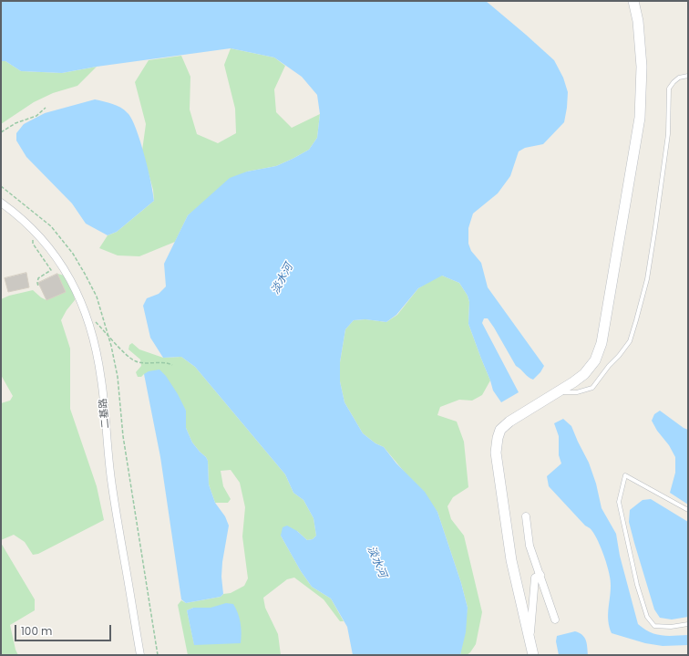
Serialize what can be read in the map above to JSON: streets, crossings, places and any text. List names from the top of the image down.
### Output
{
  "streets": {
    "street": ["二基路"]
  },
  "water": ["淡水河"],
  "scale_bar": "100 m"
}
